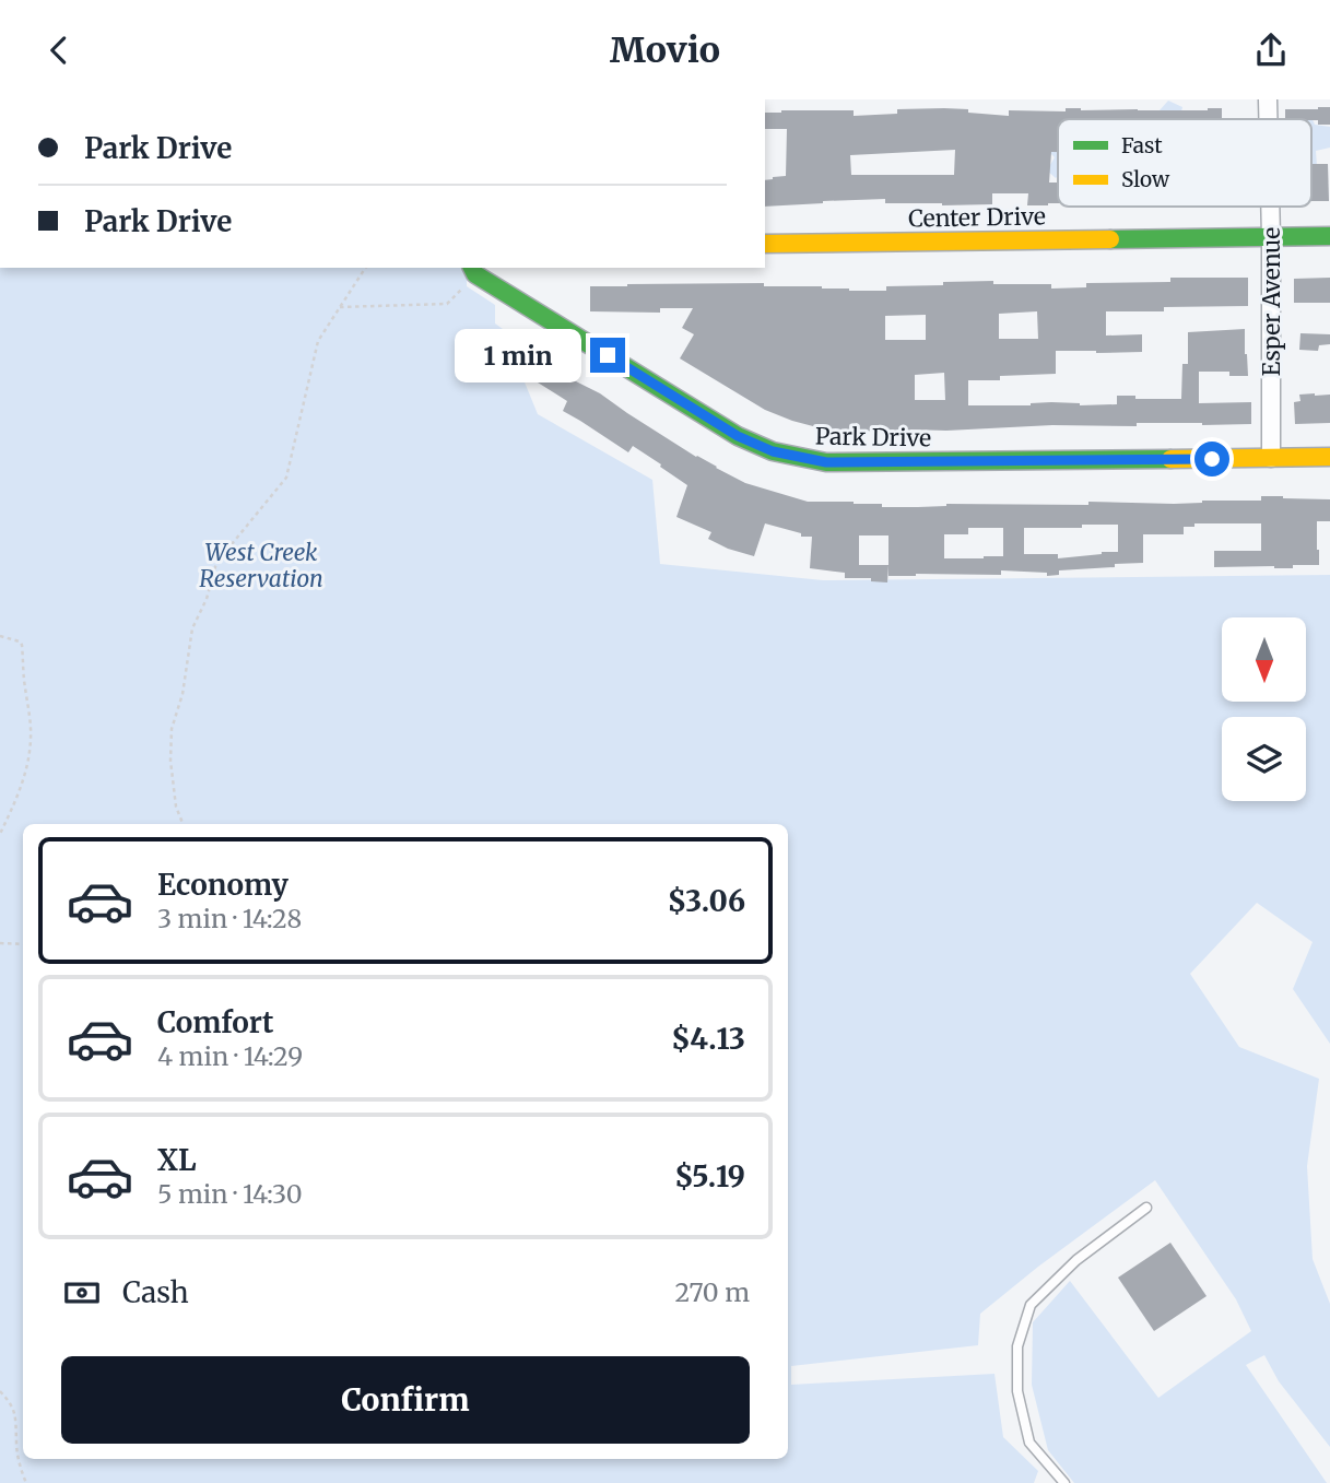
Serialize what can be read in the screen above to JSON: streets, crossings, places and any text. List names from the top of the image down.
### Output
{
  "streets": {
    "street": ["Center Drive", "Esper Avenue", "Park Drive"]
  },
  "crossings": [
    ["Center Drive", "Esper Avenue"],
    ["Esper Avenue", "Park Drive"]
  ],
  "parks": ["West Creek Reservation"],
  "legend": ["Fast", "Slow"],
  "north": "bottom",
  "page": {
    "header": "Movio",
    "banner": ["Park Drive", "Park Drive"],
    "bubble": "1 min",
    "list": [
      {
        "name": "Economy",
        "note": "3 min · 14:28",
        "value": "$3.06"
      },
      {
        "name": "Comfort",
        "note": "4 min · 14:29",
        "value": "$4.13"
      },
      {
        "name": "XL",
        "note": "5 min · 14:30",
        "value": "$5.19"
      }
    ],
    "pay": ["Cash", "270 m"],
    "buttons": "Confirm"
  }
}
